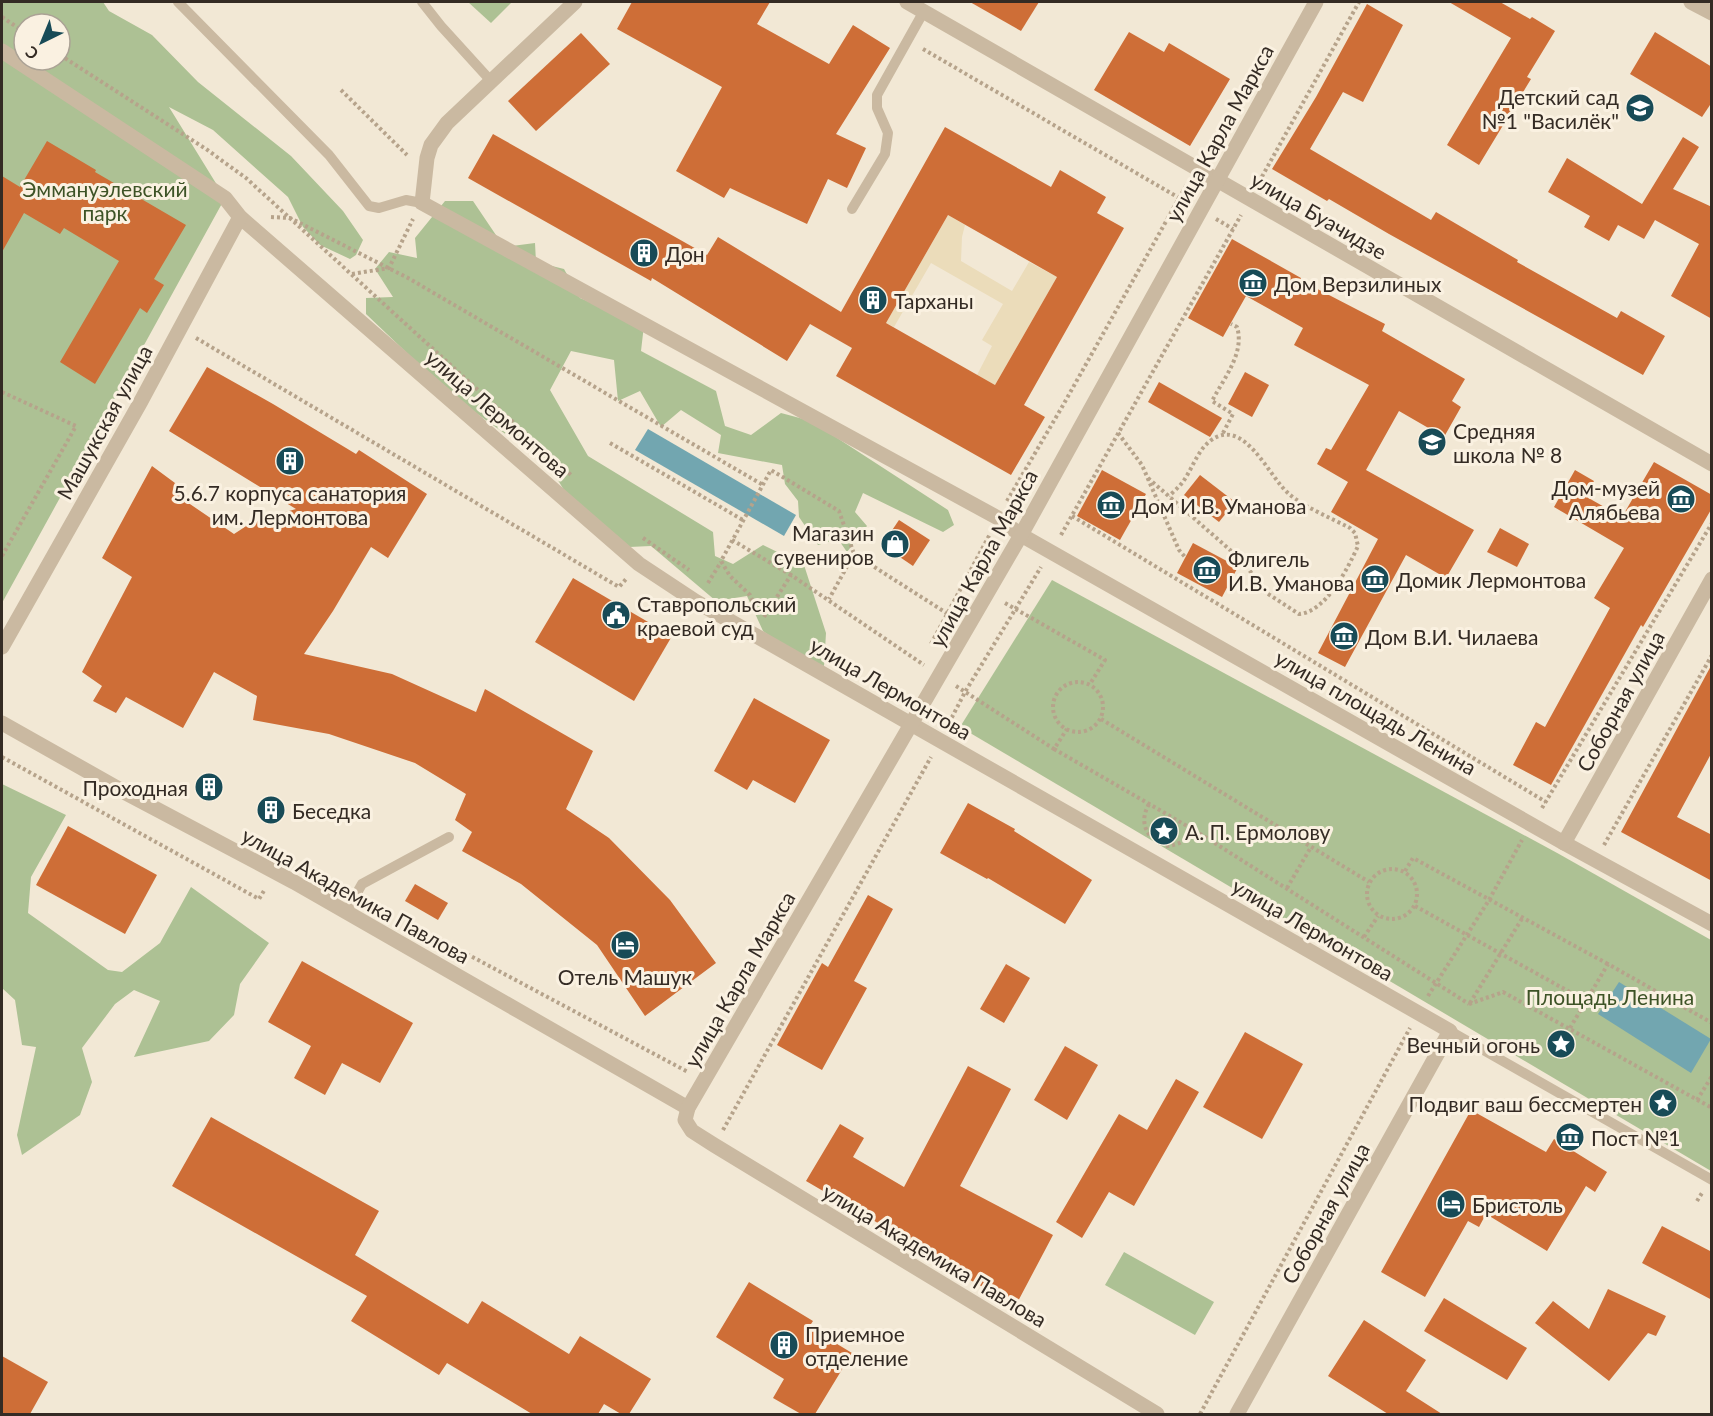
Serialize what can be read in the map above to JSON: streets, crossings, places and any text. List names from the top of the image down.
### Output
{
  "streets": {
    "street": [
      "улица Карла Маркса",
      "улица Буачидзе",
      "улица Лермонтова",
      "Машукская улица",
      "Соборная улица",
      "улица площадь Ленина",
      "улица Академика Павлова"
    ]
  },
  "crossings": [
    ["улица Карла Маркса", "улица Буачидзе"],
    ["улица Карла Маркса", "улица Лермонтова"],
    ["улица Карла Маркса", "улица площадь Ленина"],
    ["улица Карла Маркса", "улица Академика Павлова"],
    ["улица Лермонтова", "Машукская улица"],
    ["улица Лермонтова", "Соборная улица"],
    ["Соборная улица", "улица площадь Ленина"]
  ],
  "parks": ["Эммануэлевский парк", "Площадь Ленина"],
  "places": {
    "school or university": ["Детский сад №1 \"Василёк\"", "Средняя школа № 8"],
    "building": [
      "Дон",
      "Тарханы",
      "5.6.7 корпуса санатория им. Лермонтова",
      "Проходная",
      "Беседка",
      "Приемное отделение"
    ],
    "museum": [
      "Дом Верзилиных",
      "Дом-музей Алябьева",
      "Дом И.В. Уманова",
      "Флигель И.В. Уманова",
      "Домик Лермонтова",
      "Дом В.И. Чилаева",
      "Пост №1"
    ],
    "shop": ["Магазин сувениров"],
    "public building": ["Ставропольский краевой суд"],
    "place": ["А. П. Ермолову", "Вечный огонь", "Подвиг ваш бессмертен"],
    "hotel": ["Отель Машук", "Бристоль"]
  },
  "north": "bottom left"
}
